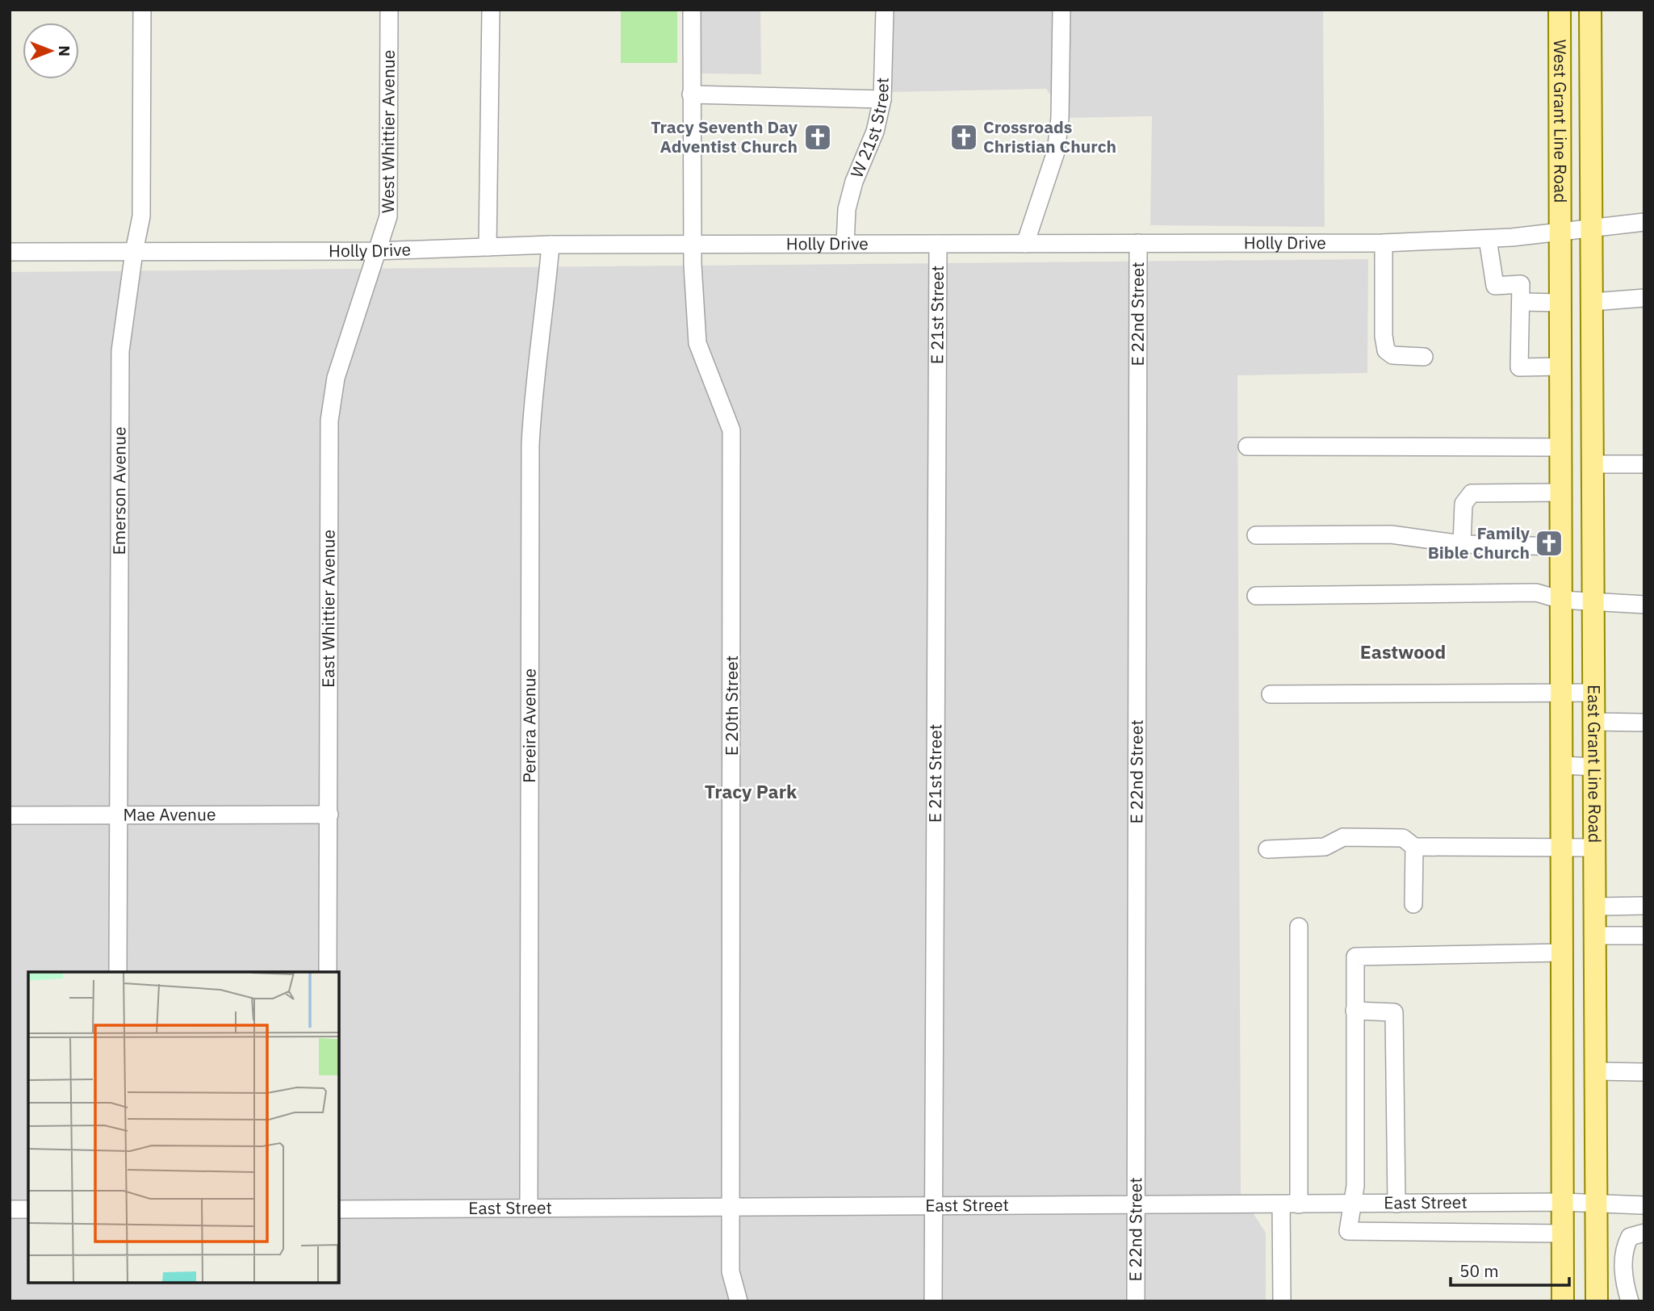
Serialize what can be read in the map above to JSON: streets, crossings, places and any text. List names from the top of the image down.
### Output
{
  "streets": {
    "main road": ["West Grant Line Road", "East Grant Line Road"],
    "street": [
      "W 21st Street",
      "West Whittier Avenue",
      "Holly Drive",
      "E 22nd Street",
      "E 21st Street",
      "Emerson Avenue",
      "East Whittier Avenue",
      "E 20th Street",
      "Pereira Avenue",
      "Mae Avenue",
      "East Street"
    ]
  },
  "crossings": [
    ["West Grant Line Road", "Holly Drive"],
    ["West Grant Line Road", "East Grant Line Road"],
    ["W 21st Street", "Holly Drive"],
    ["West Whittier Avenue", "Holly Drive"],
    ["West Whittier Avenue", "East Whittier Avenue"],
    ["Holly Drive", "E 22nd Street"],
    ["Holly Drive", "E 21st Street"],
    ["Holly Drive", "Emerson Avenue"],
    ["Holly Drive", "East Whittier Avenue"],
    ["Holly Drive", "E 20th Street"],
    ["Holly Drive", "Pereira Avenue"],
    ["Holly Drive", "East Grant Line Road"],
    ["E 22nd Street", "East Street"],
    ["E 21st Street", "East Street"],
    ["Emerson Avenue", "Mae Avenue"],
    ["East Whittier Avenue", "Mae Avenue"],
    ["E 20th Street", "East Street"],
    ["Pereira Avenue", "East Street"],
    ["East Grant Line Road", "East Street"]
  ],
  "districts": ["Eastwood", "Tracy Park"],
  "places": {
    "church": ["Tracy Seventh Day Adventist Church", "Crossroads Christian Church", "Family Bible Church"]
  },
  "scale_bar": "50 m",
  "north": "right"
}
